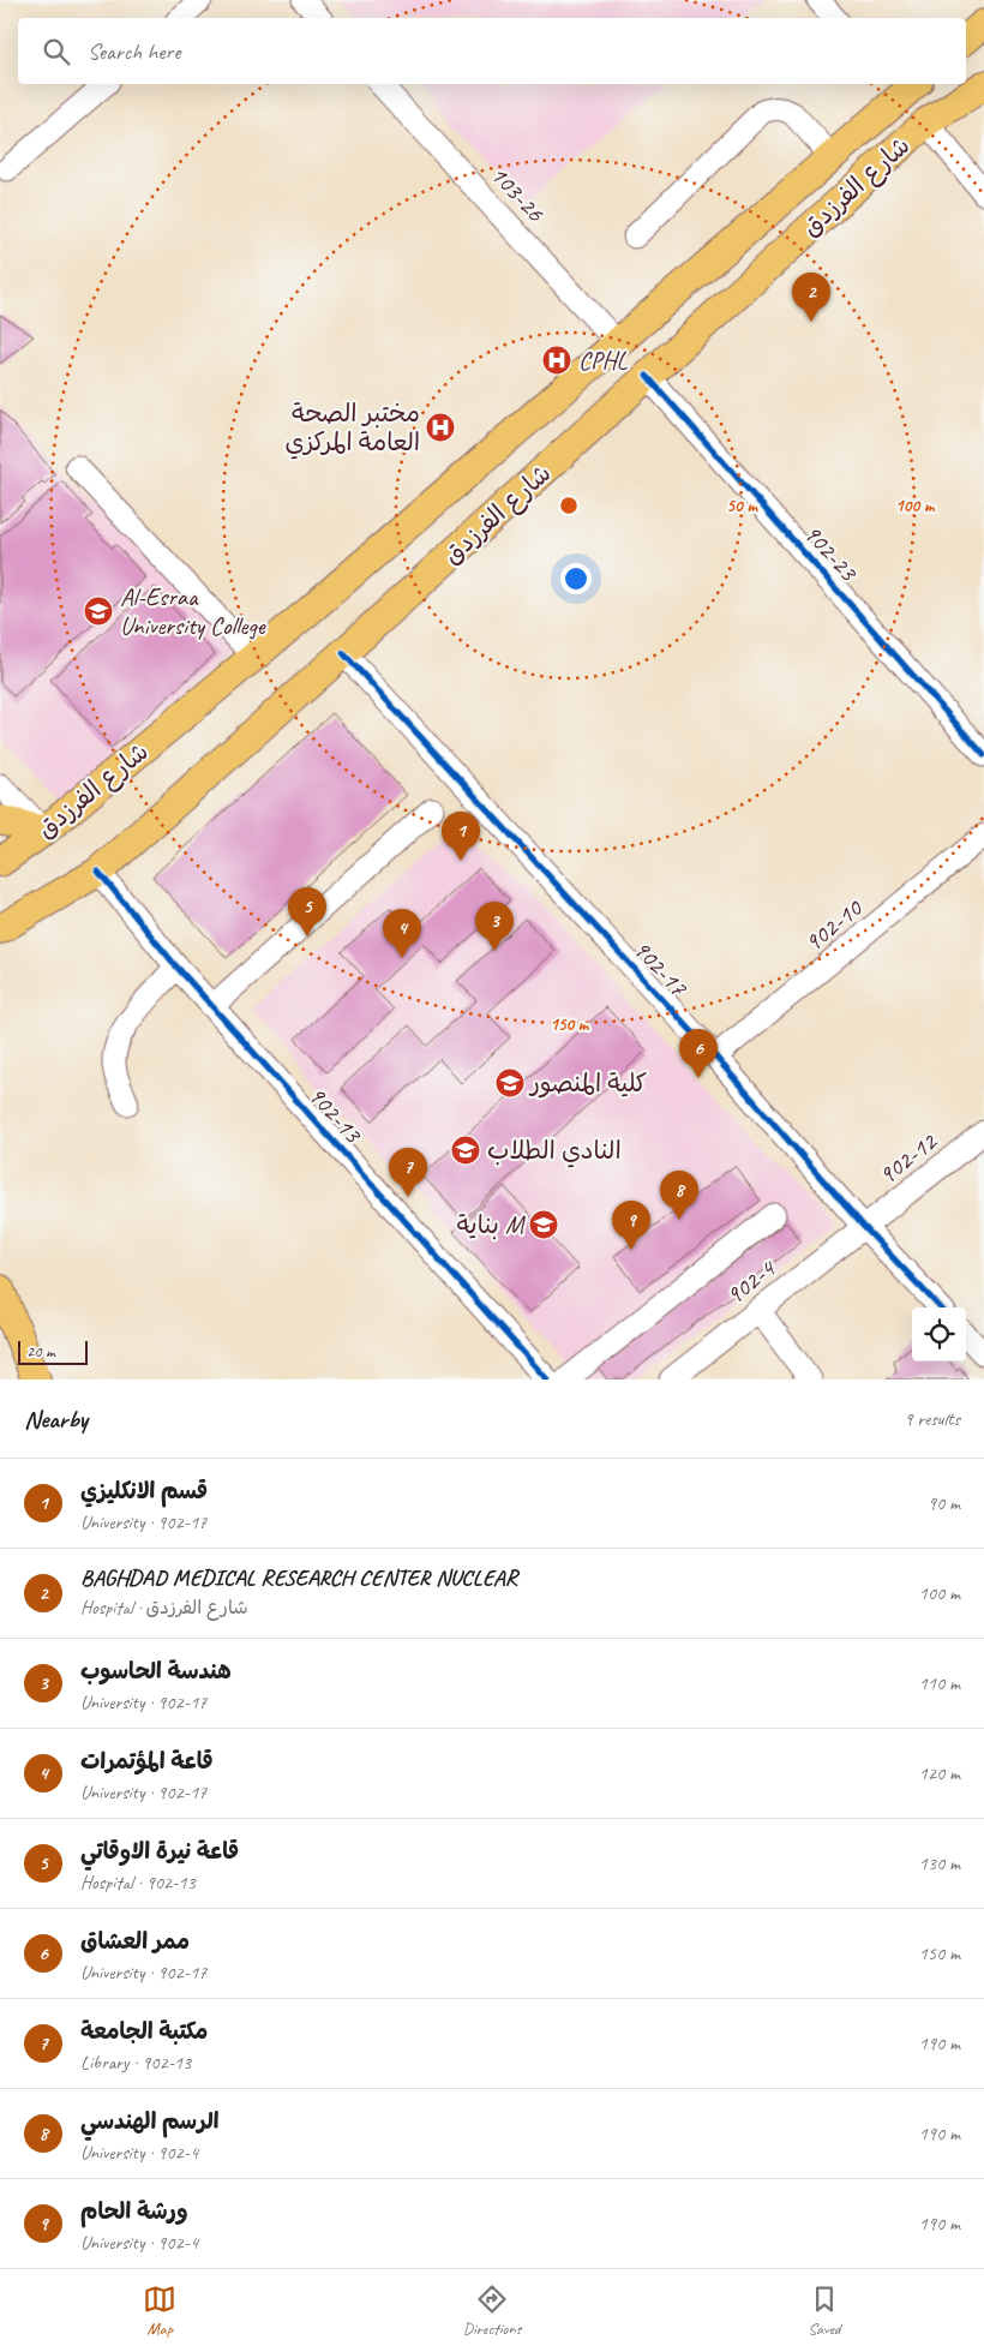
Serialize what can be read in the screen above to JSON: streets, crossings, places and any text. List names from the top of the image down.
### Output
{
  "streets": {
    "main road": ["شارع الفرزدق"],
    "street": [
      "103-26",
      "902-23",
      "902-10",
      "902-17",
      "902-13",
      "902-12",
      "902-4"
    ]
  },
  "crossings": [
    ["شارع الفرزدق", "103-26"],
    ["شارع الفرزدق", "902-23"],
    ["شارع الفرزدق", "902-17"],
    ["شارع الفرزدق", "902-13"],
    ["902-10", "902-17"],
    ["902-17", "902-12"],
    ["902-17", "902-4"],
    ["902-12", "902-4"]
  ],
  "places": {
    "hospital": ["CPHL", "مختبر الصحة العامة المركزي"],
    "school or university": [
      "Al-Esraa University College",
      "كلية المنصور",
      "النادي الطلاب",
      "بناية M"
    ]
  },
  "scale_bar": "20 m",
  "page": {
    "search": "Search here",
    "pins": [
      "2",
      "1",
      "5",
      "3",
      "4",
      "6",
      "7",
      "8",
      "9"
    ],
    "scale": "20 m",
    "heading": ["Nearby", "9 results"],
    "list": [
      {
        "mark": "1",
        "name": "قسم الانكليزي",
        "note": "University · 902-17",
        "value": "90 m"
      },
      {
        "mark": "2",
        "name": "BAGHDAD MEDICAL RESEARCH CENTER NUCLEAR",
        "note": "Hospital · شارع الفرزدق",
        "value": "100 m"
      },
      {
        "mark": "3",
        "name": "هندسة الحاسوب",
        "note": "University · 902-17",
        "value": "110 m"
      },
      {
        "mark": "4",
        "name": "قاعة المؤتمرات",
        "note": "University · 902-17",
        "value": "120 m"
      },
      {
        "mark": "5",
        "name": "قاعة نيرة الاوقاتي",
        "note": "Hospital · 902-13",
        "value": "130 m"
      },
      {
        "mark": "6",
        "name": "ممر العشاق",
        "note": "University · 902-17",
        "value": "150 m"
      },
      {
        "mark": "7",
        "name": "مكتبة الجامعة",
        "note": "Library · 902-13",
        "value": "190 m"
      },
      {
        "mark": "8",
        "name": "الرسم الهندسي",
        "note": "University · 902-4",
        "value": "190 m"
      },
      {
        "mark": "9",
        "name": "ورشة الحام",
        "note": "University · 902-4",
        "value": "190 m"
      }
    ],
    "nav": ["Map", "Directions", "Saved"]
  },
  "rings": ["50 m", "100 m", "150 m"]
}
